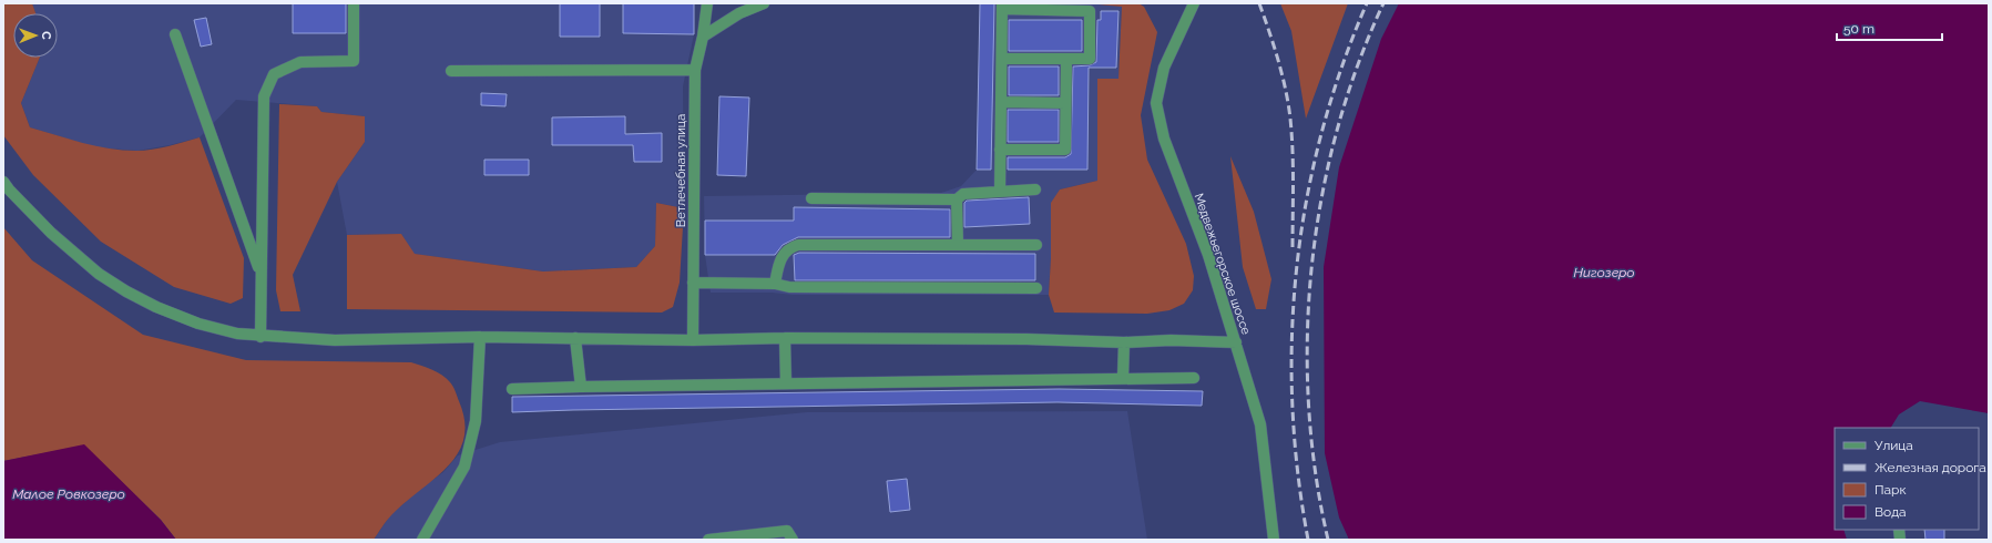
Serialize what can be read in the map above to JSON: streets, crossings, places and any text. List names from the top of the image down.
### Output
{
  "streets": {
    "street": ["Ветлечебная улица", "Медвежьегорское шоссе"]
  },
  "water": ["Нигозеро", "Малое Ровкозеро"],
  "legend": [
    "Улица",
    "Железная дорога",
    "Парк",
    "Вода"
  ],
  "scale_bar": "50 m",
  "north": "right"
}
